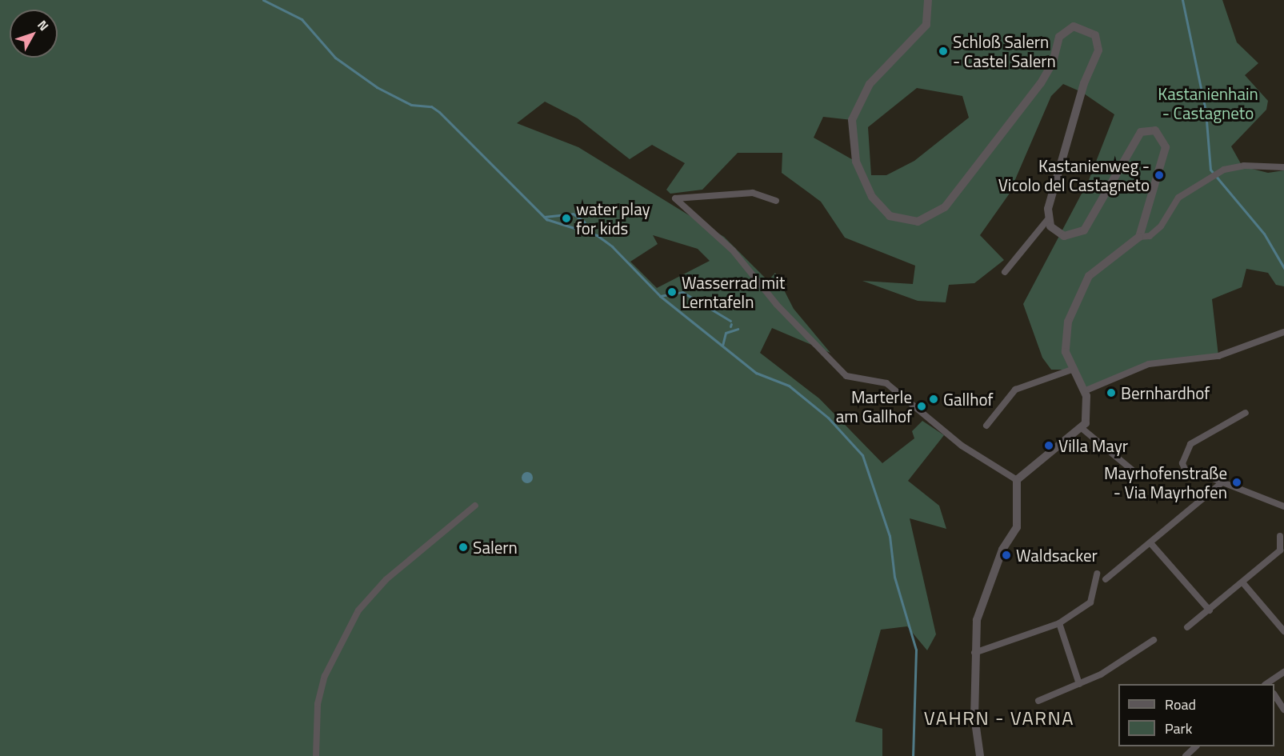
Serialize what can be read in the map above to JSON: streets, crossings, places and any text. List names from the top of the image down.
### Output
{
  "districts": ["VAHRN - VARNA"],
  "parks": ["Kastanienhain - Castagneto"],
  "places": [
    "Schloß Salern - Castel Salern",
    "Kastanienweg - Vicolo del Castagneto",
    "water play for kids",
    "Wasserrad mit Lerntafeln",
    "Bernhardhof",
    "Gallhof",
    "Marterle am Gallhof",
    "Villa Mayr",
    "Mayrhofenstraße - Via Mayrhofen",
    "Salern",
    "Waldsacker"
  ],
  "legend": ["Road", "Park"],
  "north": "top right"
}
